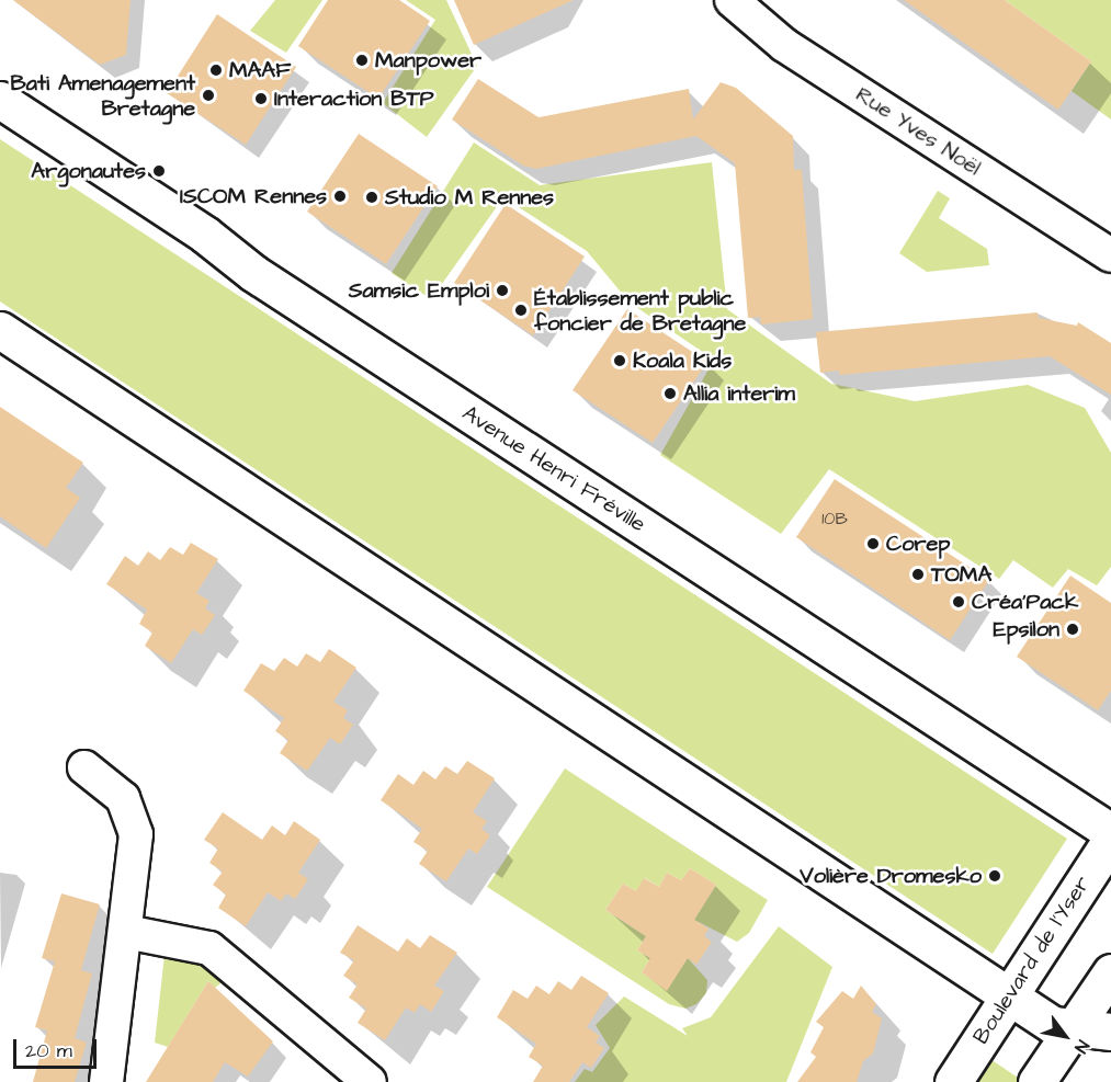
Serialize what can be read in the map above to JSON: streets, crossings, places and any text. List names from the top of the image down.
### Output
{
  "streets": {
    "main road": ["Avenue Henri Fréville", "Boulevard de l'Yser"],
    "street": ["Rue Yves Noël"]
  },
  "places": [
    "Manpower",
    "MAAF",
    "Bati Amenagement Bretagne",
    "Interaction BTP",
    "Argonautes",
    "ISCOM Rennes",
    "Studio M Rennes",
    "Samsic Emploi",
    "Établissement public foncier de Bretagne",
    "Koala Kids",
    "Allia interim",
    "Corep",
    "TOMA",
    "Créa’Pack",
    "Epsilon",
    "Volière Dromesko"
  ],
  "house_numbers": ["10B"],
  "scale_bar": "20 m",
  "north": "bottom right"
}
